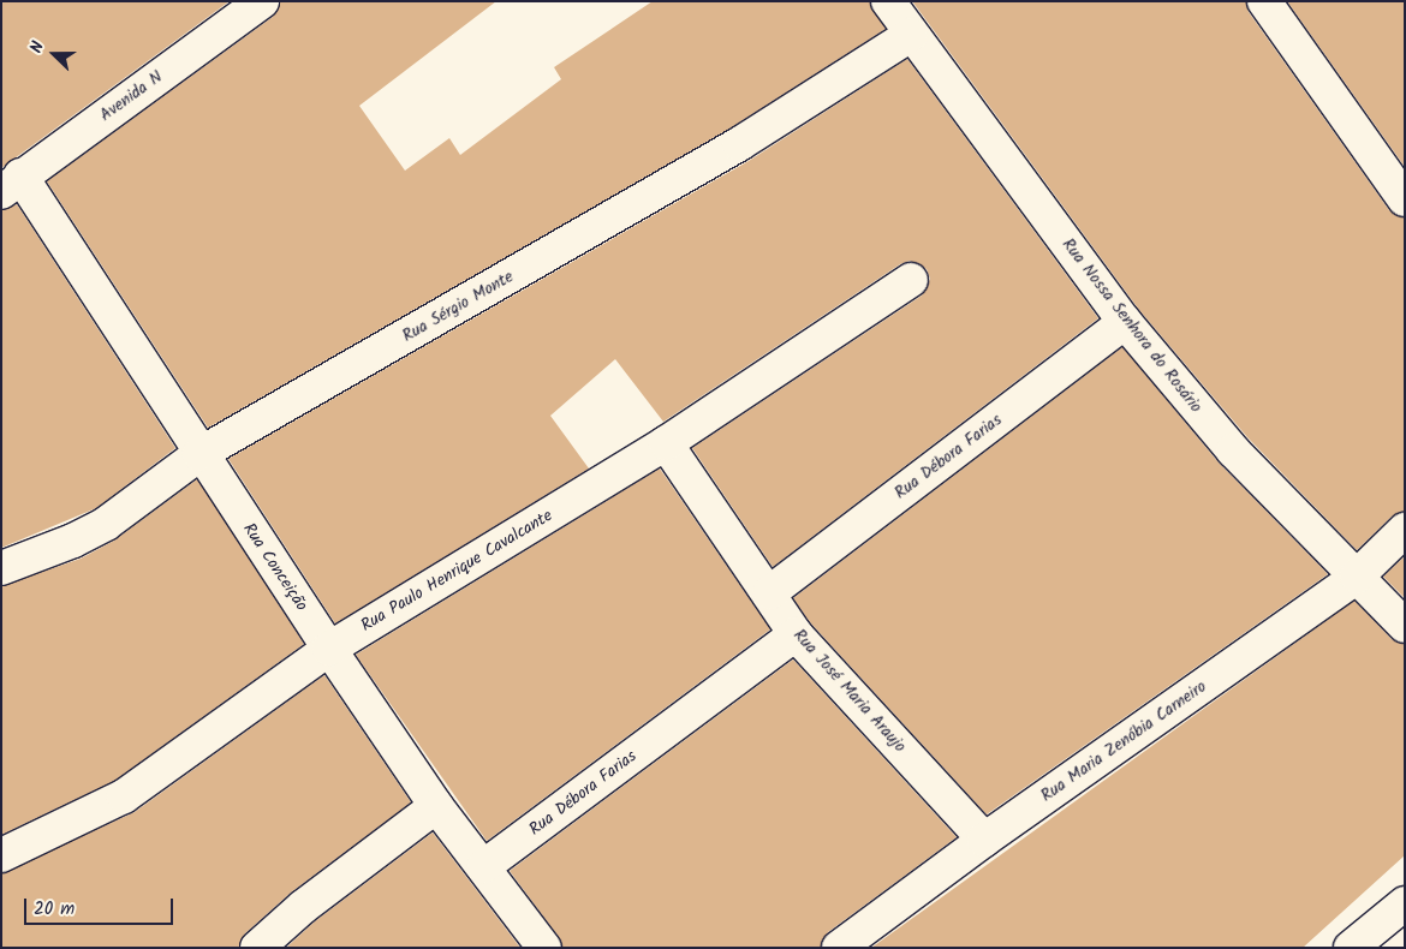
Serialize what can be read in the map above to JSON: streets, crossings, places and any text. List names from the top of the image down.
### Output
{
  "streets": {
    "street": [
      "Avenida N",
      "Rua Sérgio Monte",
      "Rua Nossa Senhora do Rosário",
      "Rua Débora Farias",
      "Rua Conceição",
      "Rua Paulo Henrique Cavalcante",
      "Rua José Maria Araujo",
      "Rua Maria Zenóbia Carneiro"
    ]
  },
  "crossings": [
    ["Avenida N", "Rua Conceição"],
    ["Rua Sérgio Monte", "Rua Nossa Senhora do Rosário"],
    ["Rua Sérgio Monte", "Rua Conceição"],
    ["Rua Nossa Senhora do Rosário", "Rua Débora Farias"],
    ["Rua Nossa Senhora do Rosário", "Rua Maria Zenóbia Carneiro"],
    ["Rua Débora Farias", "Rua Conceição"],
    ["Rua Débora Farias", "Rua José Maria Araujo"],
    ["Rua Conceição", "Rua Paulo Henrique Cavalcante"],
    ["Rua Paulo Henrique Cavalcante", "Rua José Maria Araujo"],
    ["Rua José Maria Araujo", "Rua Maria Zenóbia Carneiro"]
  ],
  "scale_bar": "20 m",
  "north": "left"
}
